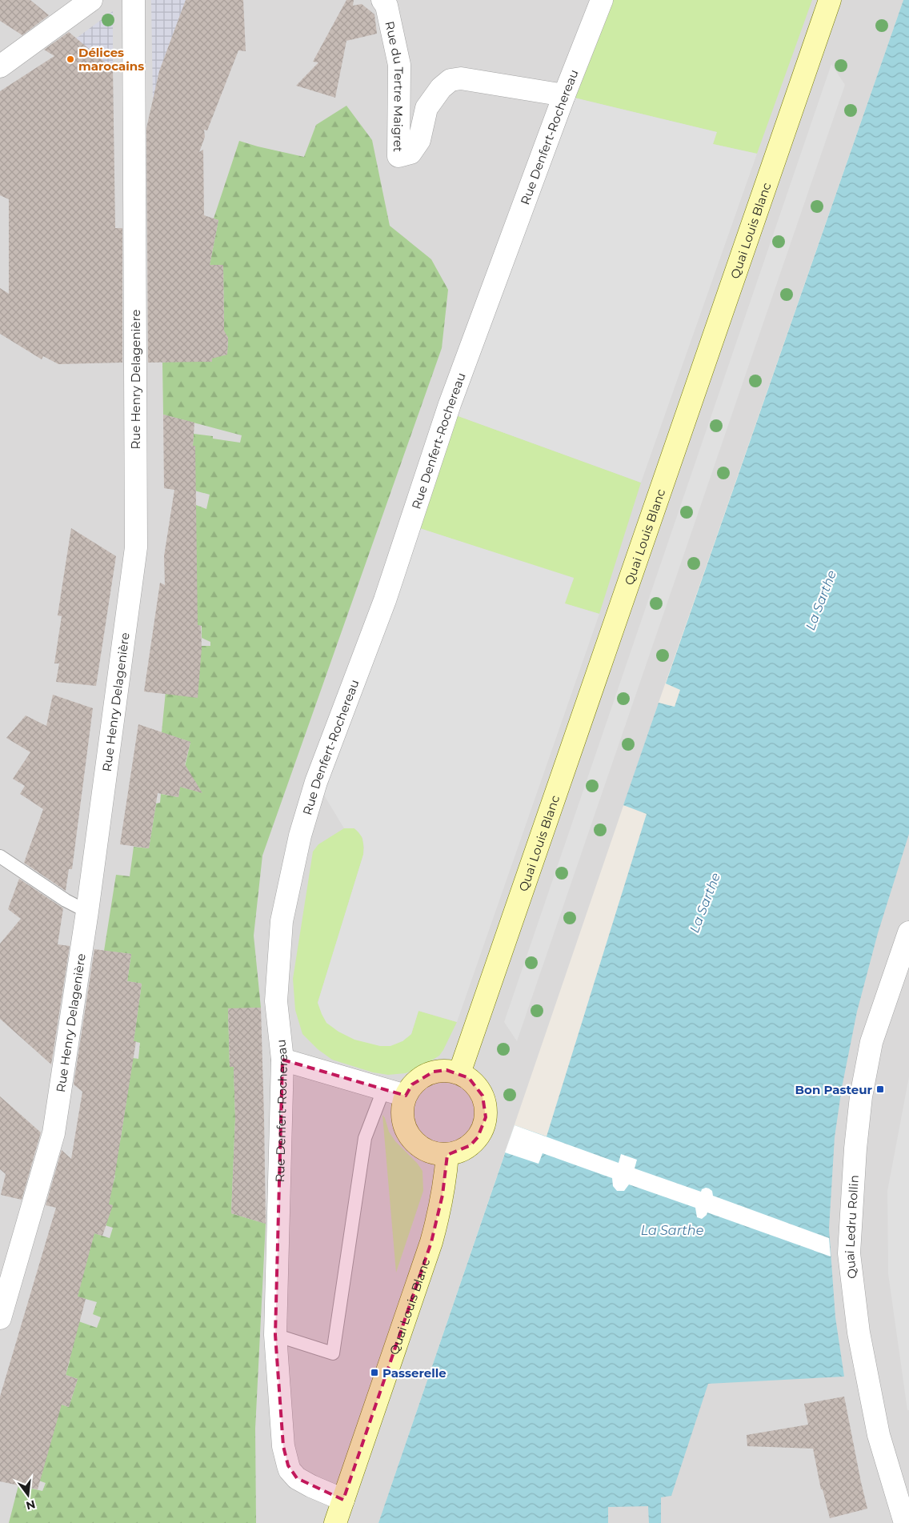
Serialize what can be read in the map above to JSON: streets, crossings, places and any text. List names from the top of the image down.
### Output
{
  "streets": {
    "main road": ["Quai Louis Blanc"],
    "street": [
      "Rue du Tertre Maigret",
      "Rue Denfert-Rochereau",
      "Rue Henry Delagenière",
      "Quai Ledru Rollin"
    ]
  },
  "crossings": [
    ["Rue du Tertre Maigret", "Rue Denfert-Rochereau"],
    ["Rue Denfert-Rochereau", "Quai Louis Blanc"]
  ],
  "water": ["La Sarthe"],
  "places": {
    "other": ["Délices marocains"],
    "transit": ["Bon Pasteur", "Passerelle"]
  },
  "north": "bottom"
}
